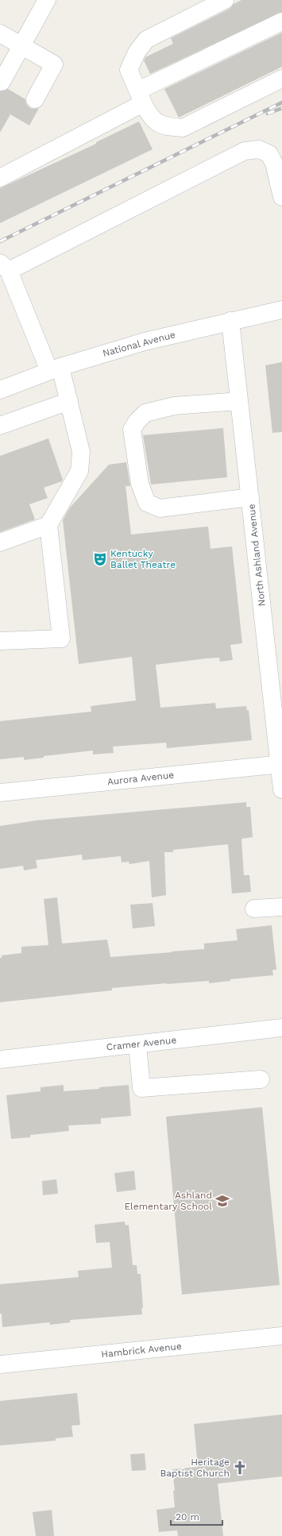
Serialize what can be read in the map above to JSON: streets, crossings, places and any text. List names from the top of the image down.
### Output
{
  "streets": {
    "street": [
      "National Avenue",
      "North Ashland Avenue",
      "Aurora Avenue",
      "Cramer Avenue",
      "Hambrick Avenue"
    ]
  },
  "crossings": [
    ["National Avenue", "North Ashland Avenue"],
    ["North Ashland Avenue", "Aurora Avenue"]
  ],
  "places": {
    "theatre": ["Kentucky Ballet Theatre"],
    "school or university": ["Ashland Elementary School"],
    "church": ["Heritage Baptist Church"]
  },
  "scale_bar": "20 m"
}
